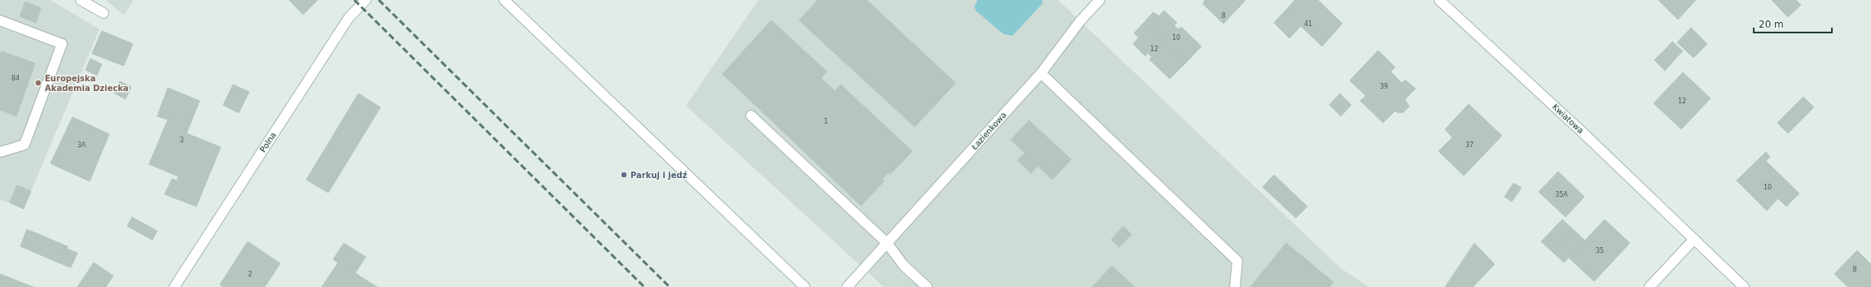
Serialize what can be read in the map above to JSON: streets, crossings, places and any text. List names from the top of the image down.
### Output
{
  "streets": {
    "street": ["Kwiatowa", "Łazienkowa", "Polna"]
  },
  "places": ["Europejska Akademia Dziecka", "Parkuj i jedź"],
  "house_numbers": [
    "8",
    "41",
    "10",
    "12",
    "84",
    "39",
    "12",
    "1",
    "3",
    "3A",
    "37",
    "10",
    "35A",
    "35",
    "8",
    "2"
  ],
  "scale_bar": "20 m"
}
